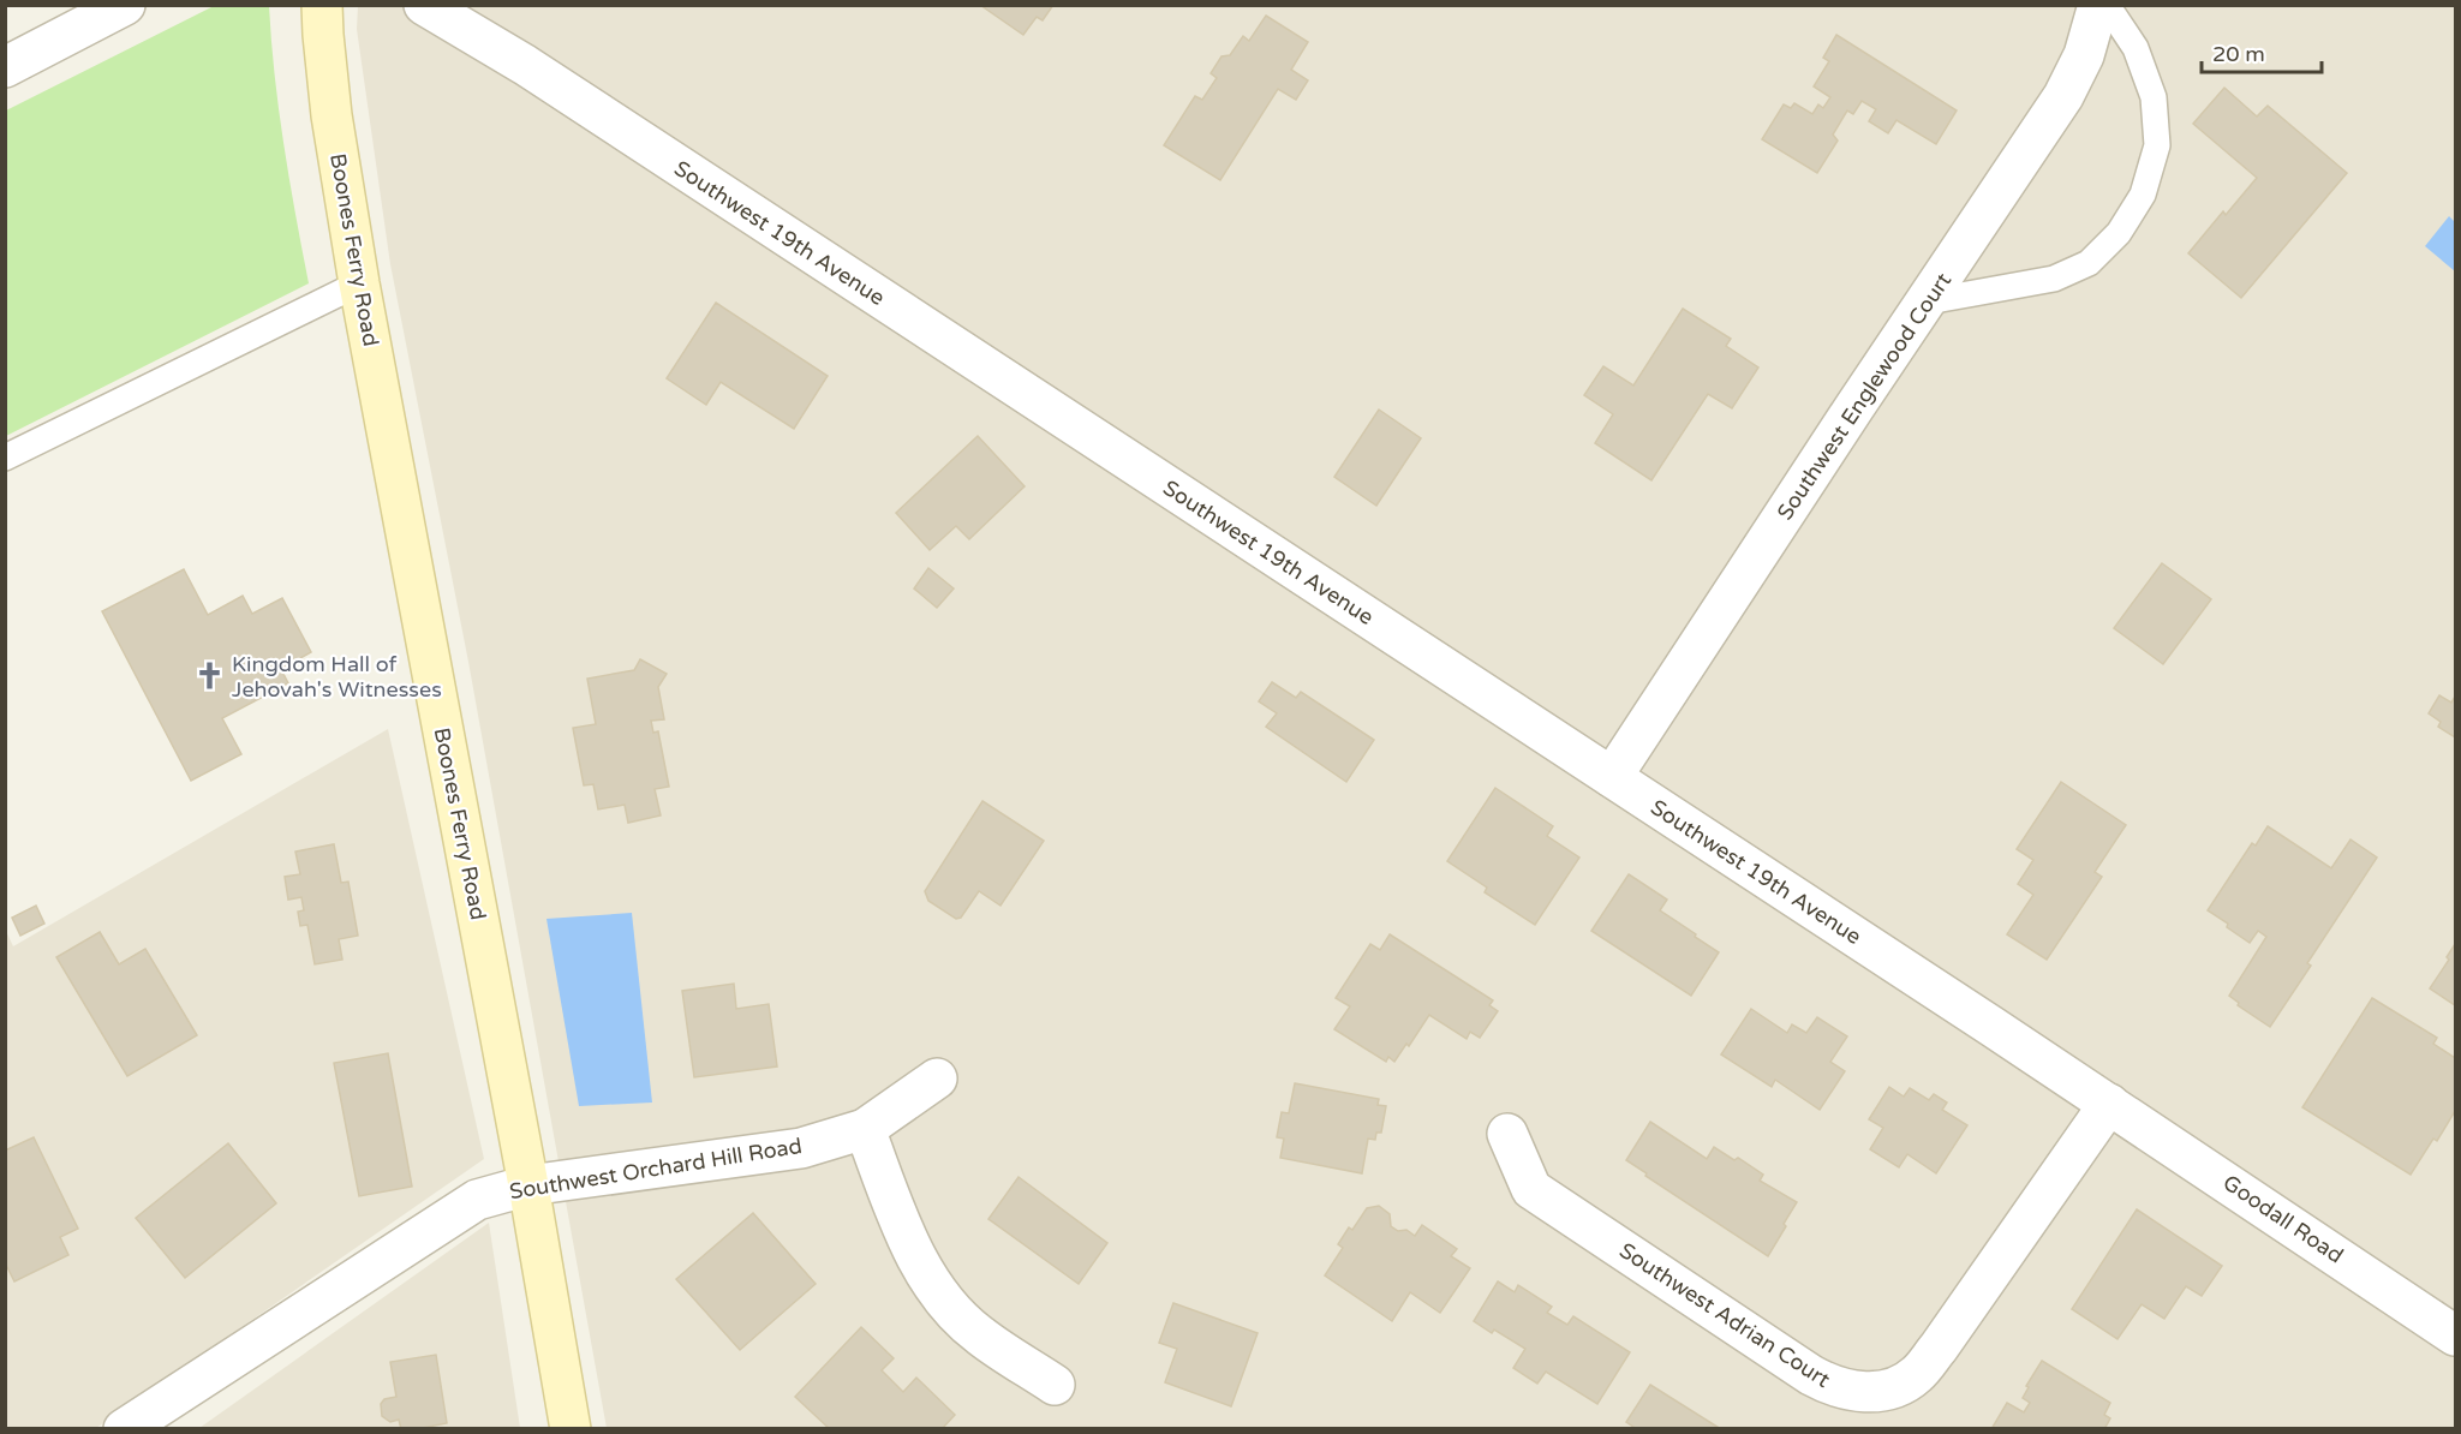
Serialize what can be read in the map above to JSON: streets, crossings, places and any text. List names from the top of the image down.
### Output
{
  "streets": {
    "main road": ["Boones Ferry Road"],
    "street": [
      "Southwest 19th Avenue",
      "Southwest Englewood Court",
      "Southwest Orchard Hill Road",
      "Goodall Road",
      "Southwest Adrian Court"
    ]
  },
  "crossings": [
    ["Southwest 19th Avenue", "Southwest Englewood Court"],
    ["Southwest 19th Avenue", "Goodall Road"],
    ["Southwest 19th Avenue", "Southwest Adrian Court"],
    ["Boones Ferry Road", "Southwest Orchard Hill Road"],
    ["Goodall Road", "Southwest Adrian Court"]
  ],
  "places": {
    "church": ["Kingdom Hall of Jehovah's Witnesses"]
  },
  "scale_bar": "20 m"
}
